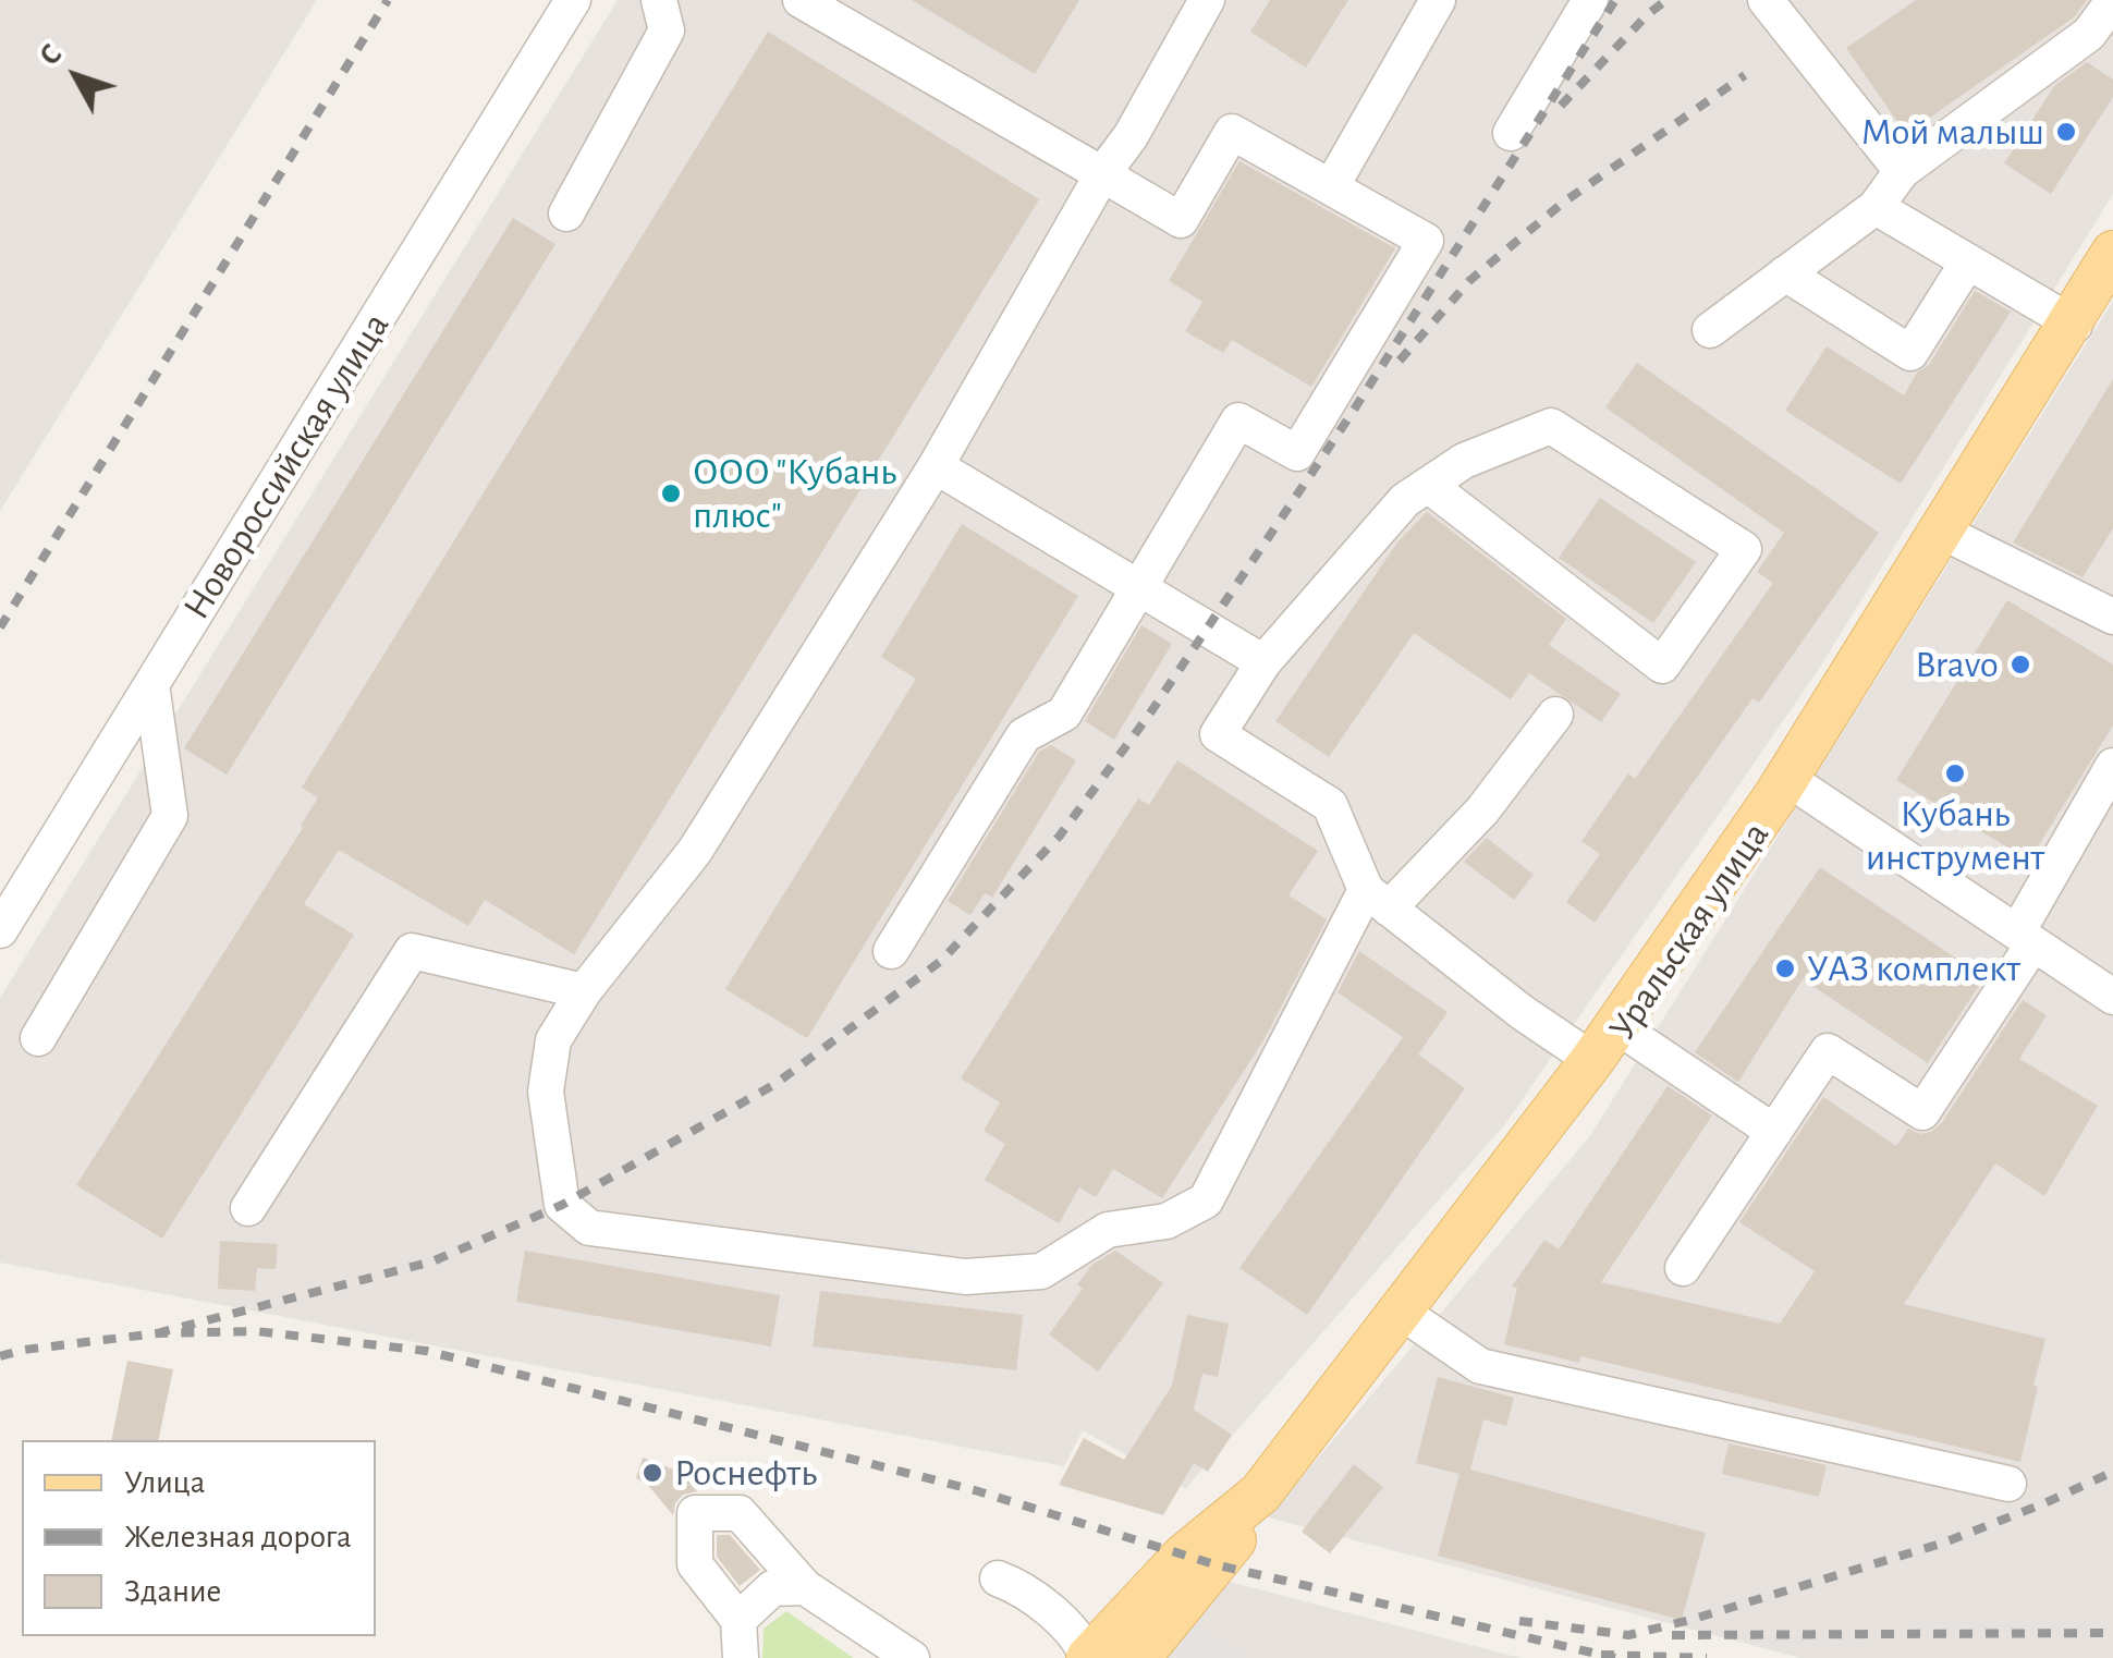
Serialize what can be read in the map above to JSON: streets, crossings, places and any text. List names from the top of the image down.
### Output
{
  "streets": {
    "main road": ["Уральская улица"],
    "street": ["Новороссийская улица"]
  },
  "places": [
    "Мой малыш",
    "ООО \"Кубань плюс\"",
    "Bravo",
    "Кубань инструмент",
    "УАЗ комплект",
    "Роснефть"
  ],
  "legend": ["Улица", "Железная дорога", "Здание"],
  "north": "top left"
}
